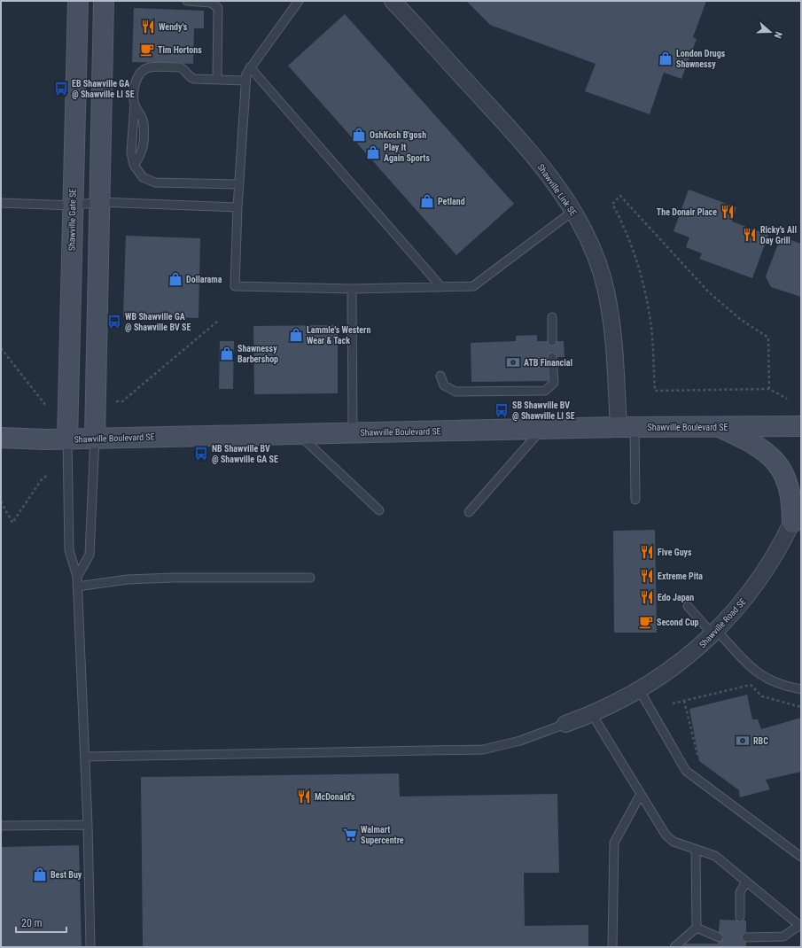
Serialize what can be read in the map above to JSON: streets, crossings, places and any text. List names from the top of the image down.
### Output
{
  "streets": {
    "street": [
      "Shawville Link SE",
      "Shawville Gate SE",
      "Shawville Boulevard SE",
      "Shawville Road SE"
    ]
  },
  "crossings": [
    ["Shawville Link SE", "Shawville Boulevard SE"],
    ["Shawville Gate SE", "Shawville Boulevard SE"]
  ],
  "places": {
    "restaurant": [
      "Wendy's",
      "The Donair Place",
      "Ricky's All Day Grill",
      "Five Guys",
      "Extreme Pita",
      "Edo Japan",
      "McDonald's"
    ],
    "cafe": ["Tim Hortons", "Second Cup"],
    "shop": [
      "London Drugs Shawnessy",
      "OshKosh B'gosh",
      "Play It Again Sports",
      "Petland",
      "Dollarama",
      "Lammle's Western Wear & Tack",
      "Shawnessy Barbershop",
      "Best Buy"
    ],
    "bus stop": [
      "EB Shawville GA @ Shawville LI SE",
      "WB Shawville GA @ Shawville BV SE",
      "SB Shawville BV @ Shawville LI SE",
      "NB Shawville BV @ Shawville GA SE"
    ],
    "bank": ["ATB Financial", "RBC"],
    "supermarket": ["Walmart Supercentre"]
  },
  "scale_bar": "20 m",
  "north": "right"
}
